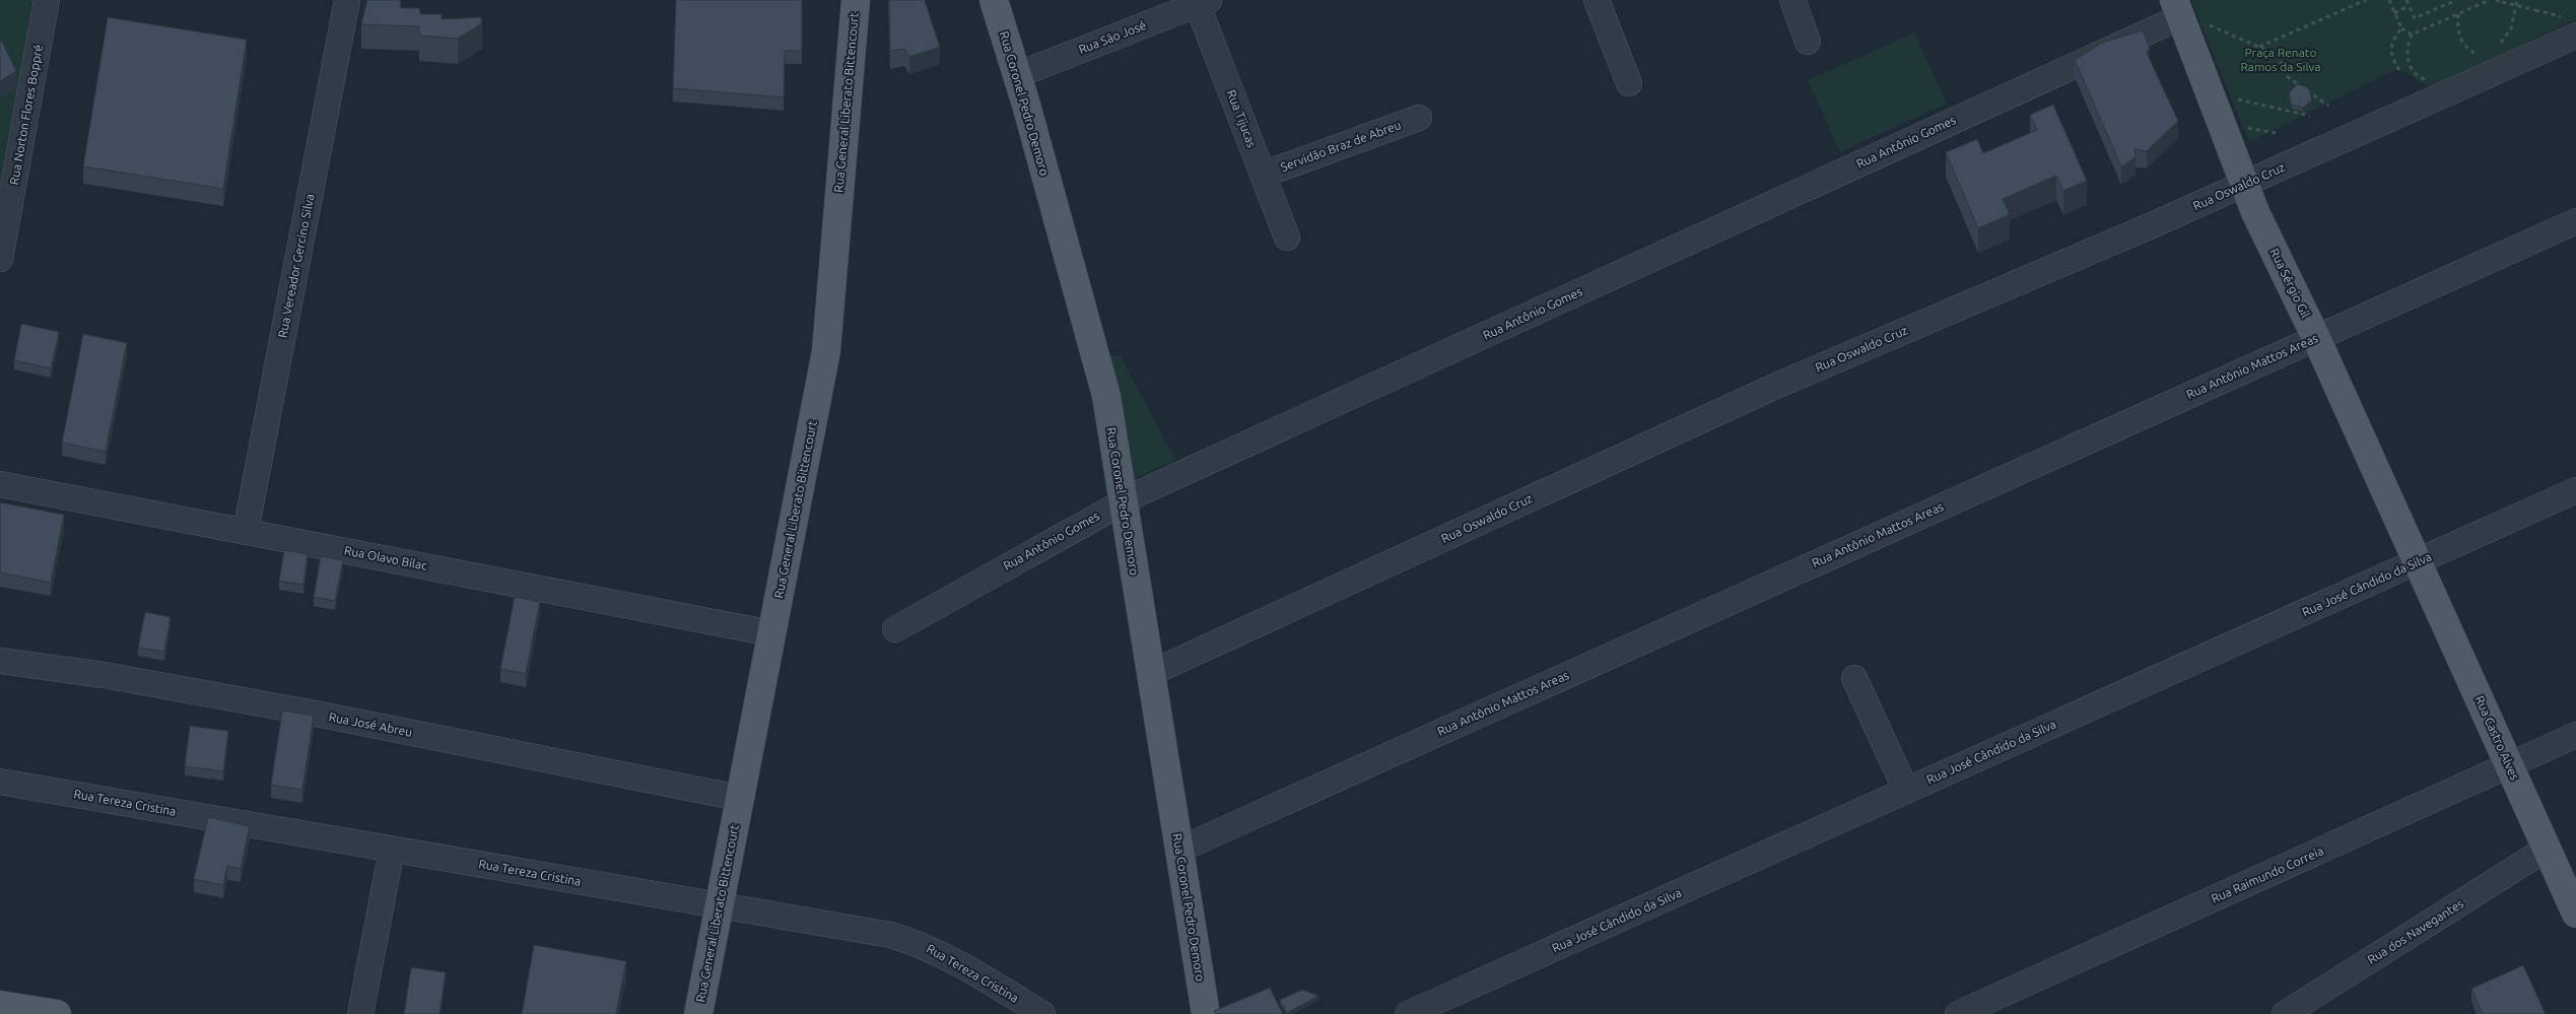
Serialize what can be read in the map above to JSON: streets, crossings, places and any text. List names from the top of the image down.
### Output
{
  "streets": {
    "main road": [
      "Rua General Liberato Bittencourt",
      "Rua Coronel Pedro Demoro",
      "Rua Sérgio Gil",
      "Rua Castro Alves"
    ],
    "street": [
      "Rua São José",
      "Rua Norton Flores Boppré",
      "Rua Tijucas",
      "Rua Antônio Gomes",
      "Servidão Braz de Abreu",
      "Rua Oswaldo Cruz",
      "Rua Vereador Gercino Silva",
      "Rua Antônio Mattos Areas",
      "Rua Olavo Bilac",
      "Rua José Cândido da Silva",
      "Rua José Abreu",
      "Rua Tereza Cristina",
      "Rua Raimundo Correia",
      "Rua dos Navegantes"
    ]
  },
  "crossings": [
    ["Rua São José", "Rua Coronel Pedro Demoro"],
    ["Rua São José", "Rua Tijucas"],
    ["Rua General Liberato Bittencourt", "Rua Olavo Bilac"],
    ["Rua General Liberato Bittencourt", "Rua José Abreu"],
    ["Rua General Liberato Bittencourt", "Rua Tereza Cristina"],
    ["Rua Coronel Pedro Demoro", "Rua Antônio Gomes"],
    ["Rua Coronel Pedro Demoro", "Rua Oswaldo Cruz"],
    ["Rua Coronel Pedro Demoro", "Rua Antônio Mattos Areas"],
    ["Rua Tijucas", "Servidão Braz de Abreu"],
    ["Rua Antônio Gomes", "Rua Sérgio Gil"],
    ["Rua Oswaldo Cruz", "Rua Sérgio Gil"],
    ["Rua Vereador Gercino Silva", "Rua Olavo Bilac"],
    ["Rua Sérgio Gil", "Rua Antônio Mattos Areas"],
    ["Rua Sérgio Gil", "Rua José Cândido da Silva"],
    ["Rua Sérgio Gil", "Rua Castro Alves"],
    ["Rua José Cândido da Silva", "Rua Castro Alves"],
    ["Rua Castro Alves", "Rua Raimundo Correia"],
    ["Rua Castro Alves", "Rua dos Navegantes"]
  ],
  "parks": ["Praça Renato Ramos da Silva"]
}
